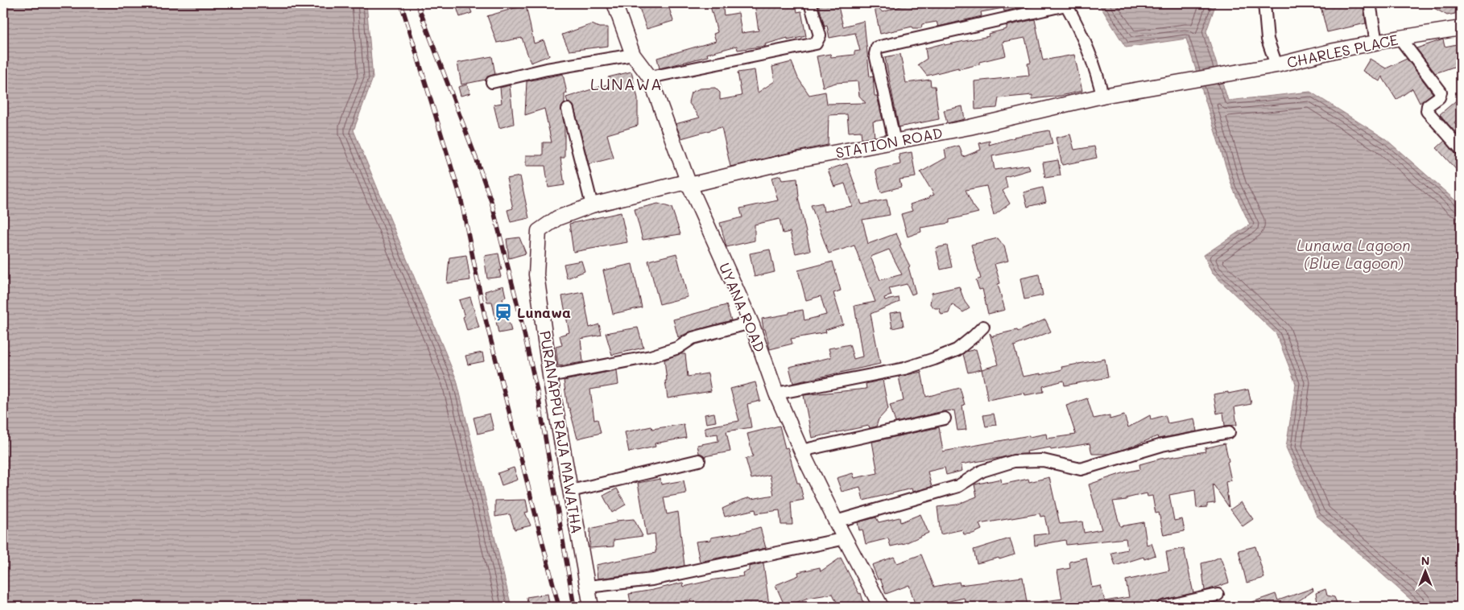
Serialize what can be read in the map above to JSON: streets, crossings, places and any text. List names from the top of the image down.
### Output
{
  "streets": {
    "street": [
      "CHARLES PLACE",
      "STATION ROAD",
      "UYANA ROAD",
      "PURANAPPU RAJA MAWATHA"
    ]
  },
  "crossings": [
    ["CHARLES PLACE", "STATION ROAD"],
    ["STATION ROAD", "UYANA ROAD"],
    ["STATION ROAD", "PURANAPPU RAJA MAWATHA"]
  ],
  "districts": ["LUNAWA"],
  "water": ["Lunawa Lagoon (Blue Lagoon)"],
  "places": {
    "station": ["Lunawa"]
  },
  "north": "top"
}
